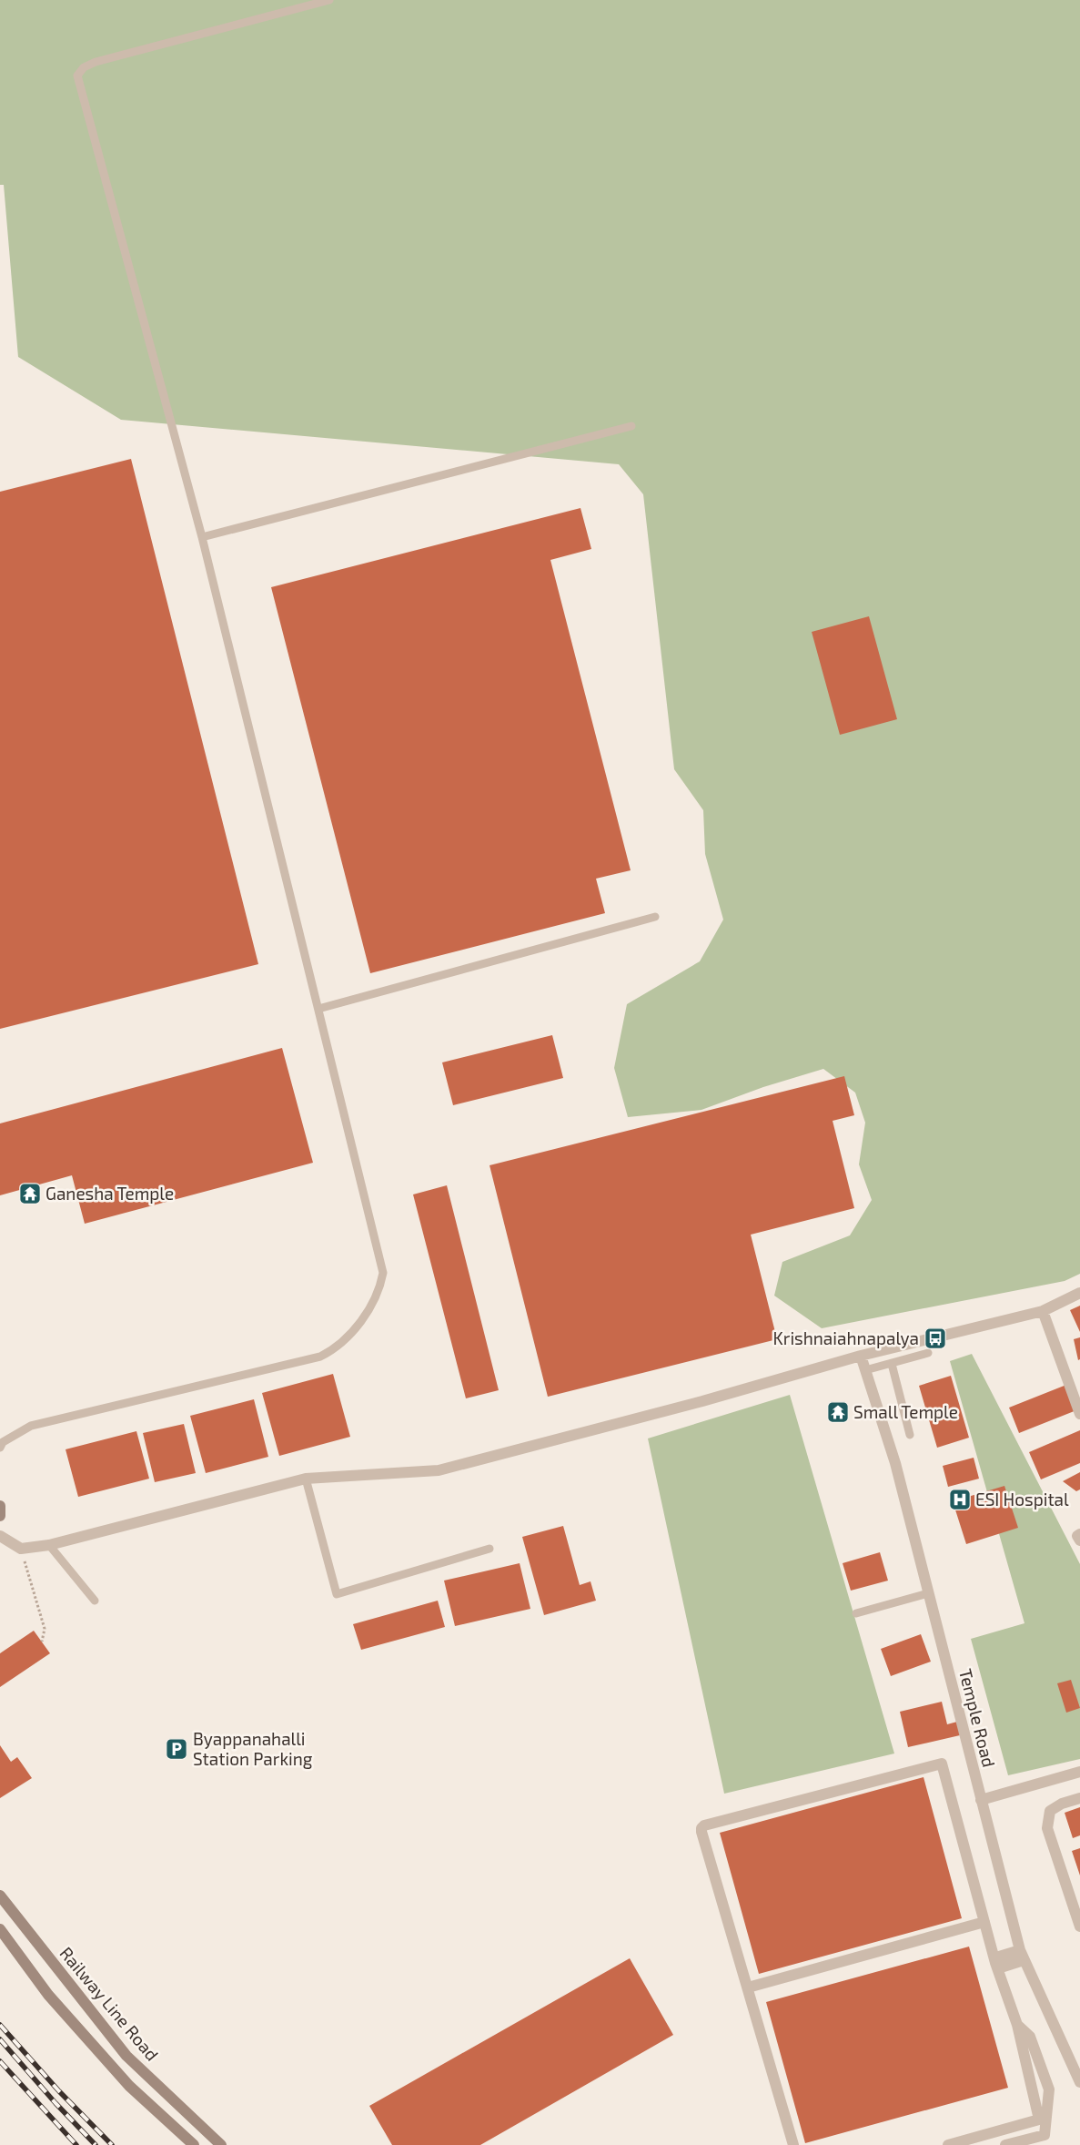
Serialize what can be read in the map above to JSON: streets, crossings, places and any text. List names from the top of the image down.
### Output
{
  "streets": {
    "main road": ["Railway Line Road"],
    "street": ["Temple Road"]
  },
  "places": {
    "temple": ["Ganesha Temple", "Small Temple"],
    "bus stop": ["Krishnaiahnapalya"],
    "hospital": ["ESI Hospital"],
    "parking": ["Byappanahalli Station Parking"]
  }
}
